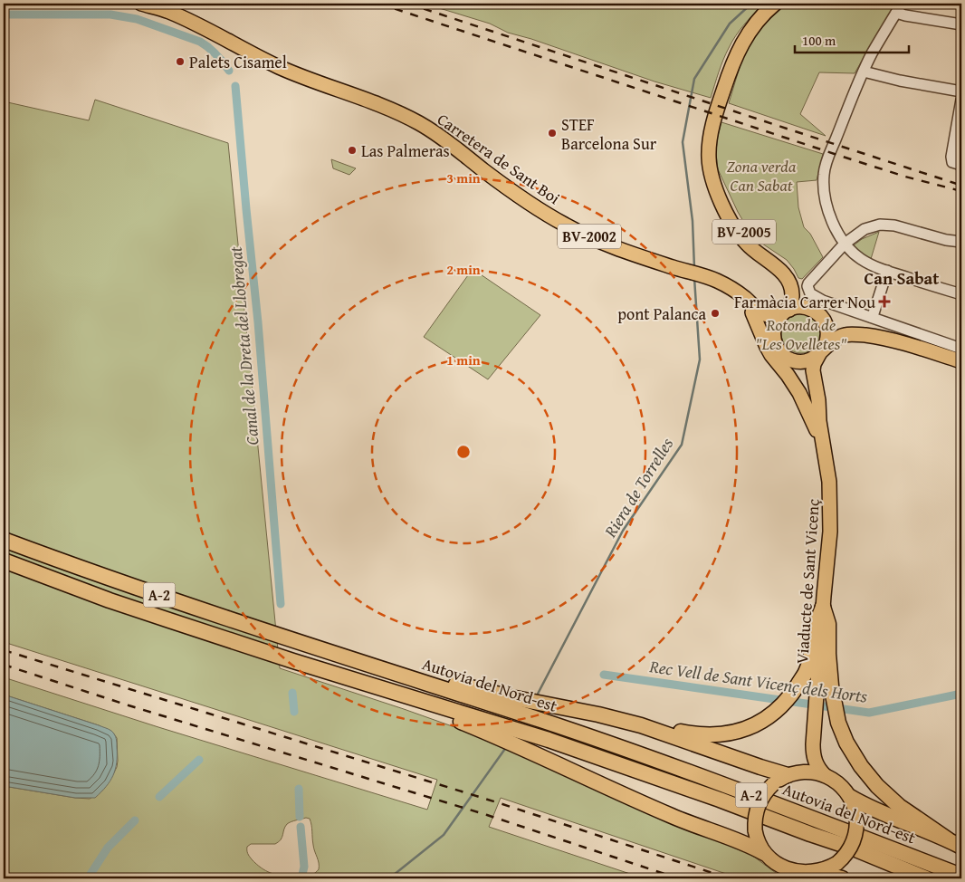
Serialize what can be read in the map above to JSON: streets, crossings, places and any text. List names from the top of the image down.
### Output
{
  "streets": {
    "highway": ["A-2", "Autovia del Nord-est"],
    "main road": [
      "Carretera de Sant Boi",
      "BV-2005",
      "BV-2002",
      "Viaducte de Sant Vicenç"
    ]
  },
  "crossings": [
    ["Carretera de Sant Boi", "BV-2002"],
    ["BV-2005", "BV-2002"],
    ["BV-2005", "Viaducte de Sant Vicenç"],
    ["BV-2002", "Viaducte de Sant Vicenç"],
    ["A-2", "Autovia del Nord-est"]
  ],
  "districts": ["Can Sabat"],
  "water": ["Canal de la Dreta del Llobregat", "Riera de Torrelles", "Rec Vell de Sant Vicenç dels Horts"],
  "parks": ["Zona verda Can Sabat", "Rotonda de \"Les Ovelletes\""],
  "places": {
    "other": [
      "Palets Cisamel",
      "STEF Barcelona Sur",
      "Las Palmeras",
      "pont Palanca"
    ],
    "health": ["Farmàcia Carrer Nou"]
  },
  "scale_bar": "100 m",
  "rings": ["3 min", "2 min", "1 min"]
}
